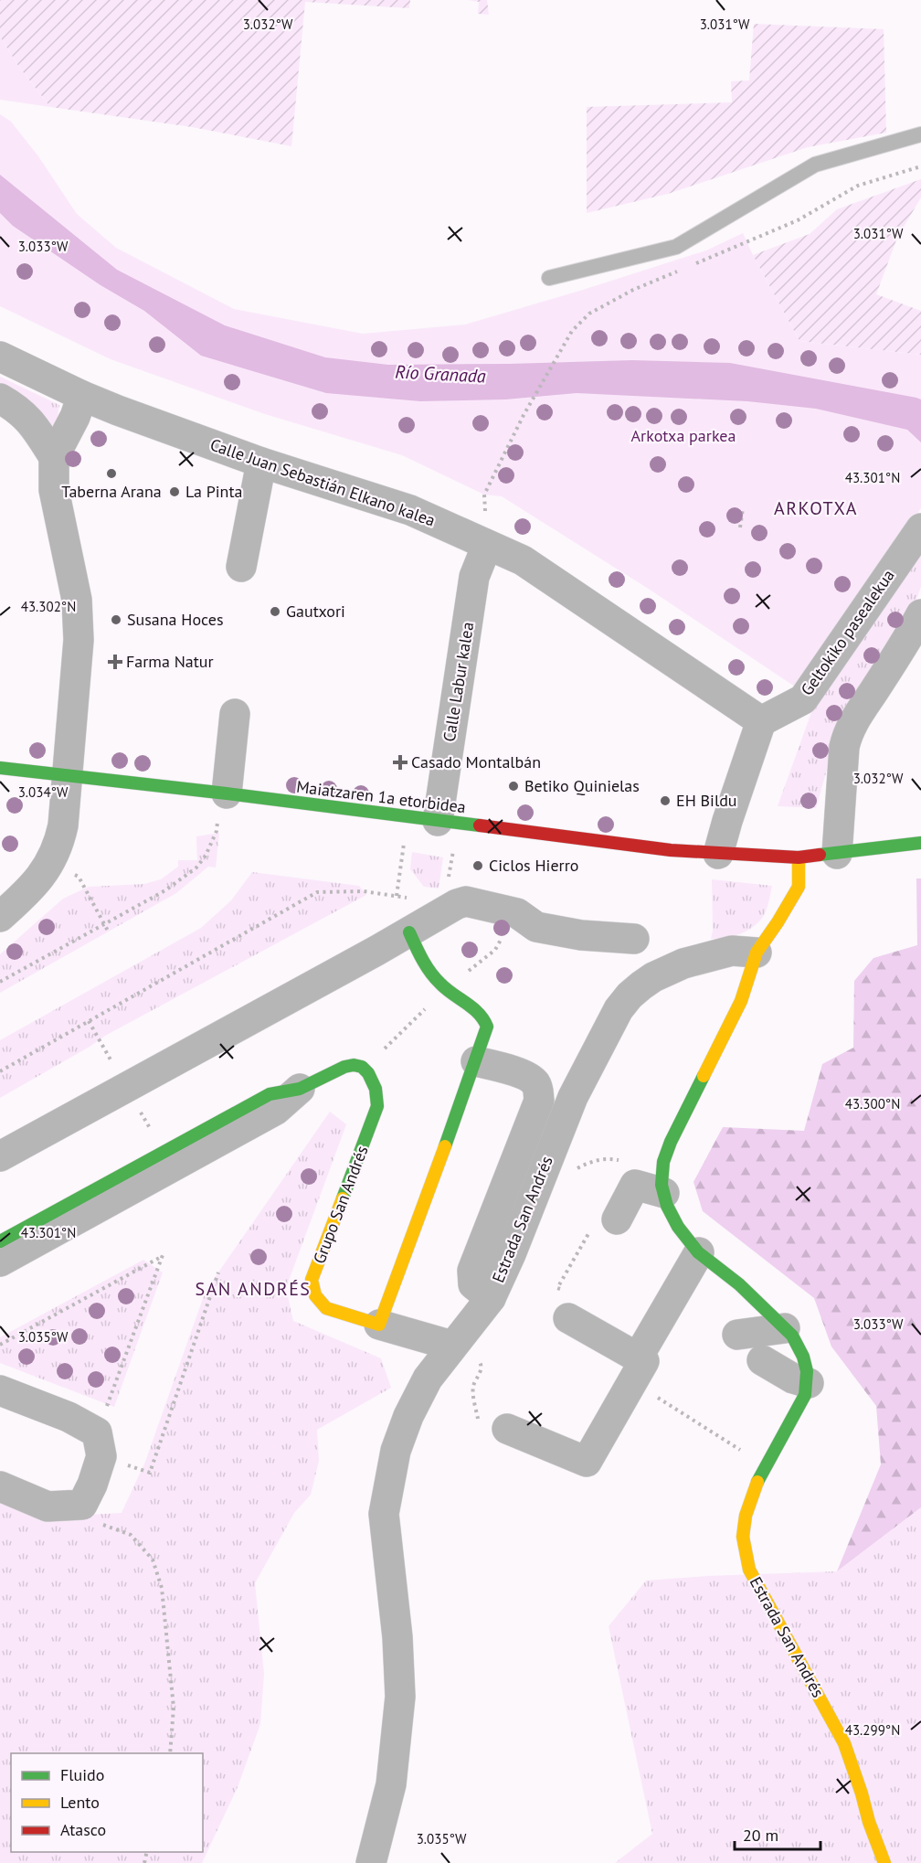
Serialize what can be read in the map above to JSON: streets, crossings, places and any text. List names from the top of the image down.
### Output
{
  "streets": {
    "street": [
      "Calle Juan Sebastián Elkano kalea",
      "Geltokiko pasealekua",
      "Calle Labur kalea",
      "Maiatzaren 1a etorbidea",
      "Grupo San Andrés",
      "Estrada San Andrés"
    ]
  },
  "crossings": [
    ["Calle Juan Sebastián Elkano kalea", "Geltokiko pasealekua"],
    ["Calle Juan Sebastián Elkano kalea", "Calle Labur kalea"],
    ["Calle Labur kalea", "Maiatzaren 1a etorbidea"]
  ],
  "districts": ["ARKOTXA", "SAN ANDRÉS"],
  "water": ["Río Granada"],
  "parks": ["Arkotxa parkea"],
  "places": {
    "other": [
      "Taberna Arana",
      "La Pinta",
      "Gautxori",
      "Susana Hoces",
      "Betiko Quinielas",
      "EH Bildu",
      "Ciclos Hierro"
    ],
    "health": ["Farma Natur", "Casado Montalbán"]
  },
  "legend": ["Fluido", "Lento", "Atasco"],
  "scale_bar": "20 m",
  "coordinates": [
    "3.031°W",
    "3.032°W",
    "3.033°W",
    "43.301°N",
    "43.302°N",
    "3.034°W",
    "43.300°N",
    "3.035°W",
    "43.299°N"
  ]
}
